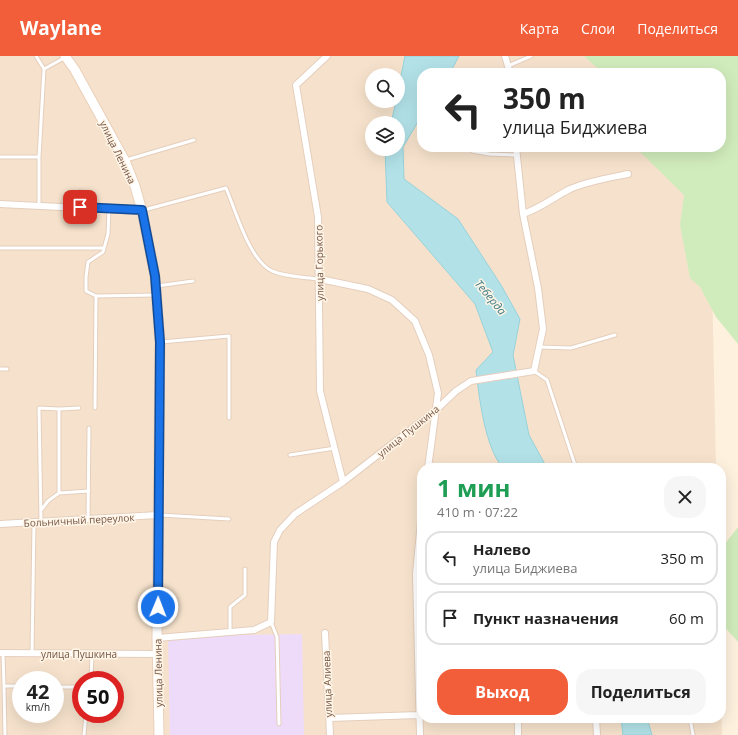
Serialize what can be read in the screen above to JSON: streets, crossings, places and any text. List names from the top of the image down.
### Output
{
  "streets": {
    "main road": ["улица Ленина"],
    "street": [
      "улица Горького",
      "улица Пушкина",
      "Больничный переулок",
      "улица Алиева"
    ]
  },
  "crossings": [
    ["улица Ленина", "улица Пушкина"],
    ["улица Ленина", "Больничный переулок"],
    ["улица Горького", "улица Пушкина"]
  ],
  "water": ["Теберда"],
  "page": {
    "header": "Waylane",
    "nav": ["Карта", "Слои", "Поделиться"],
    "turn": ["350 m", "улица Биджиева"],
    "heading": ["1 мин", "410 m · 07:22"],
    "list": [
      {
        "name": "Налево",
        "note": "улица Биджиева",
        "value": "350 m"
      },
      {
        "name": "Пункт назначения",
        "value": "60 m"
      }
    ],
    "buttons": ["Выход", "Поделиться"],
    "speed": "42 km/h",
    "limit": "50"
  }
}
